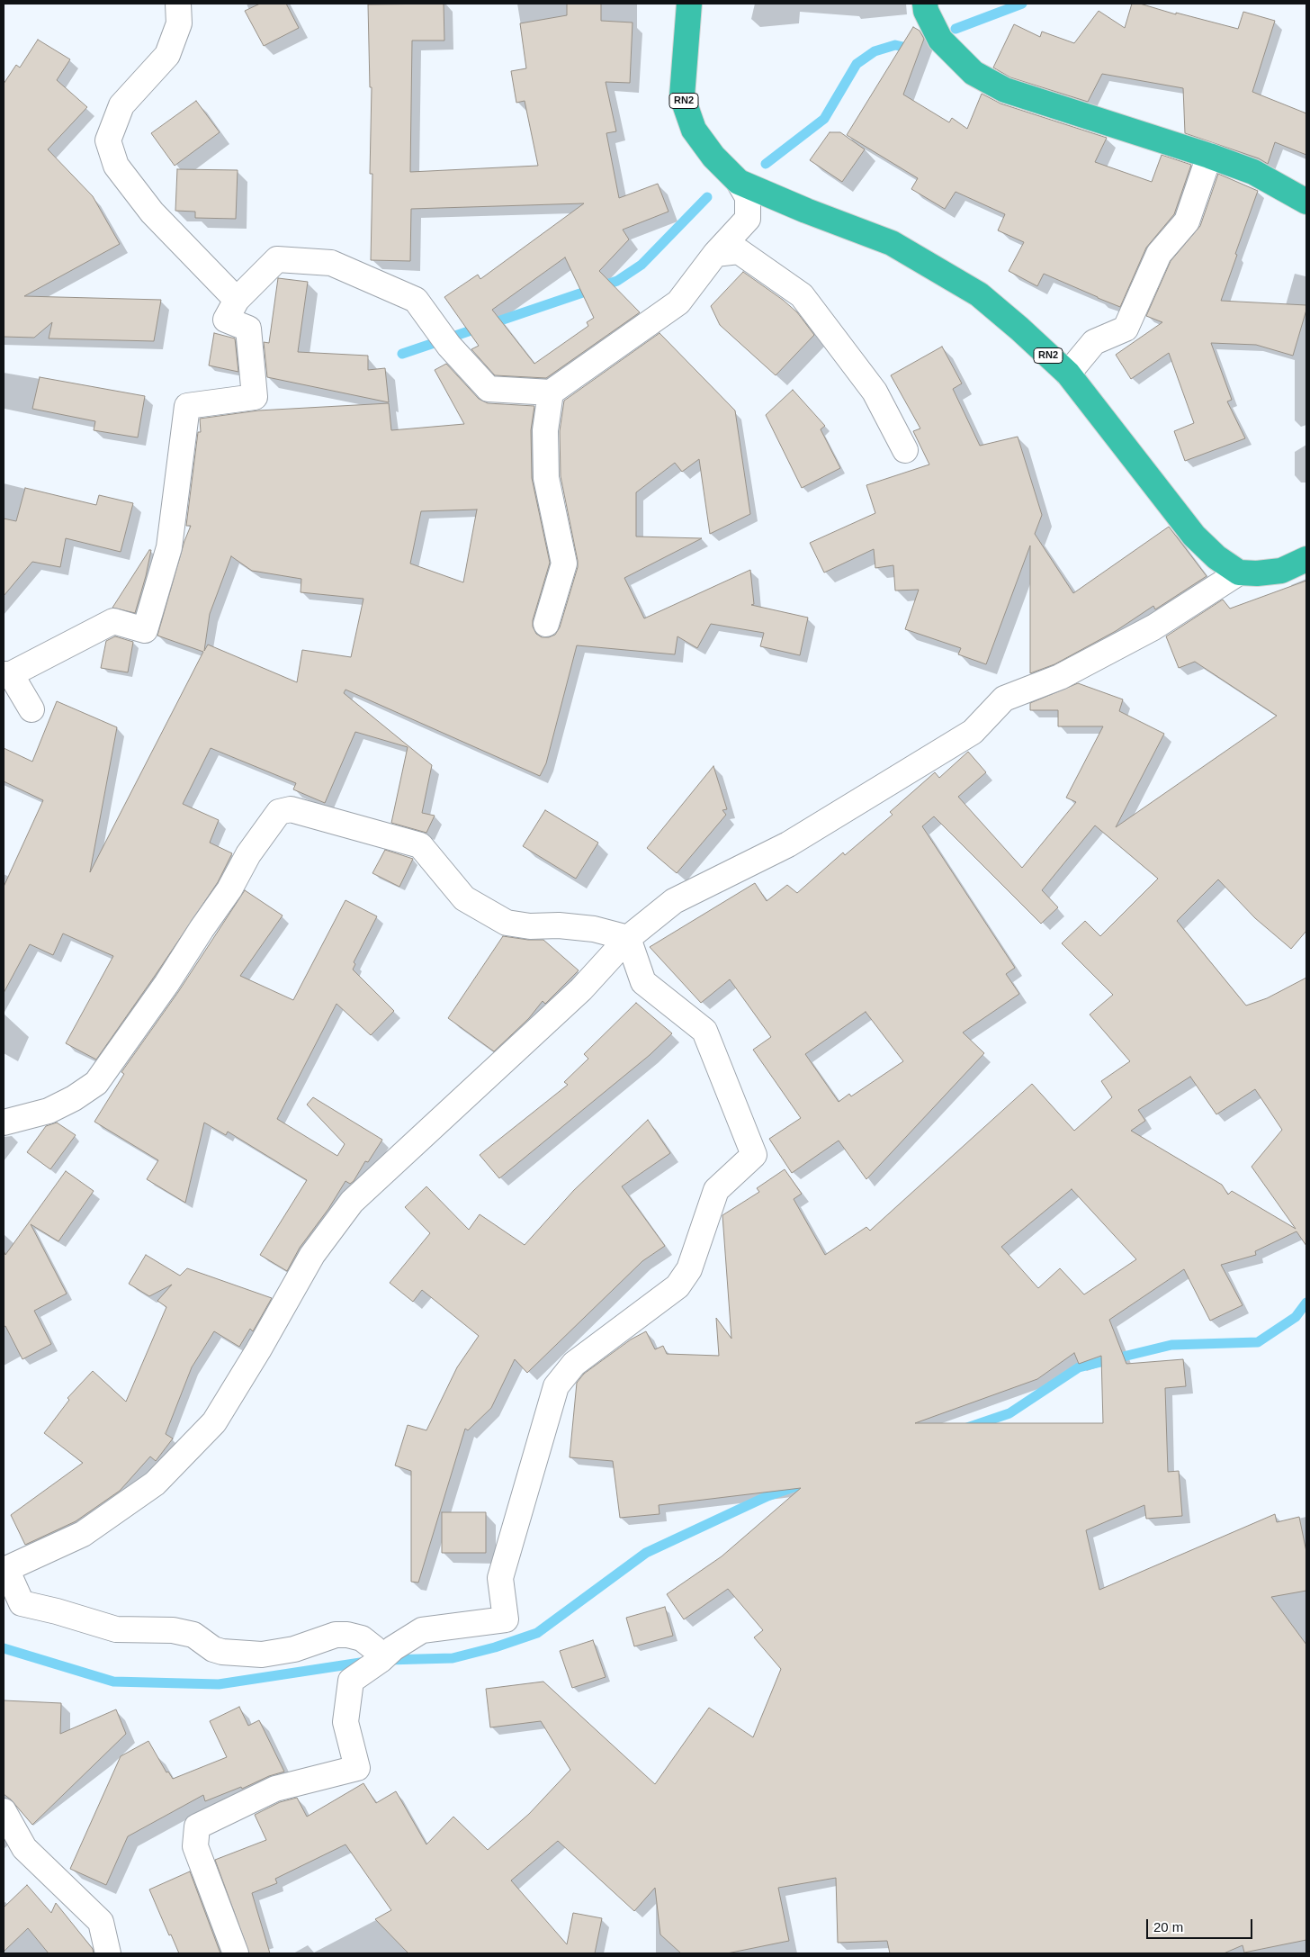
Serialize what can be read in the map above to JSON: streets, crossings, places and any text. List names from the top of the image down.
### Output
{
  "streets": {
    "highway": ["RN2"]
  },
  "scale_bar": "20 m"
}
